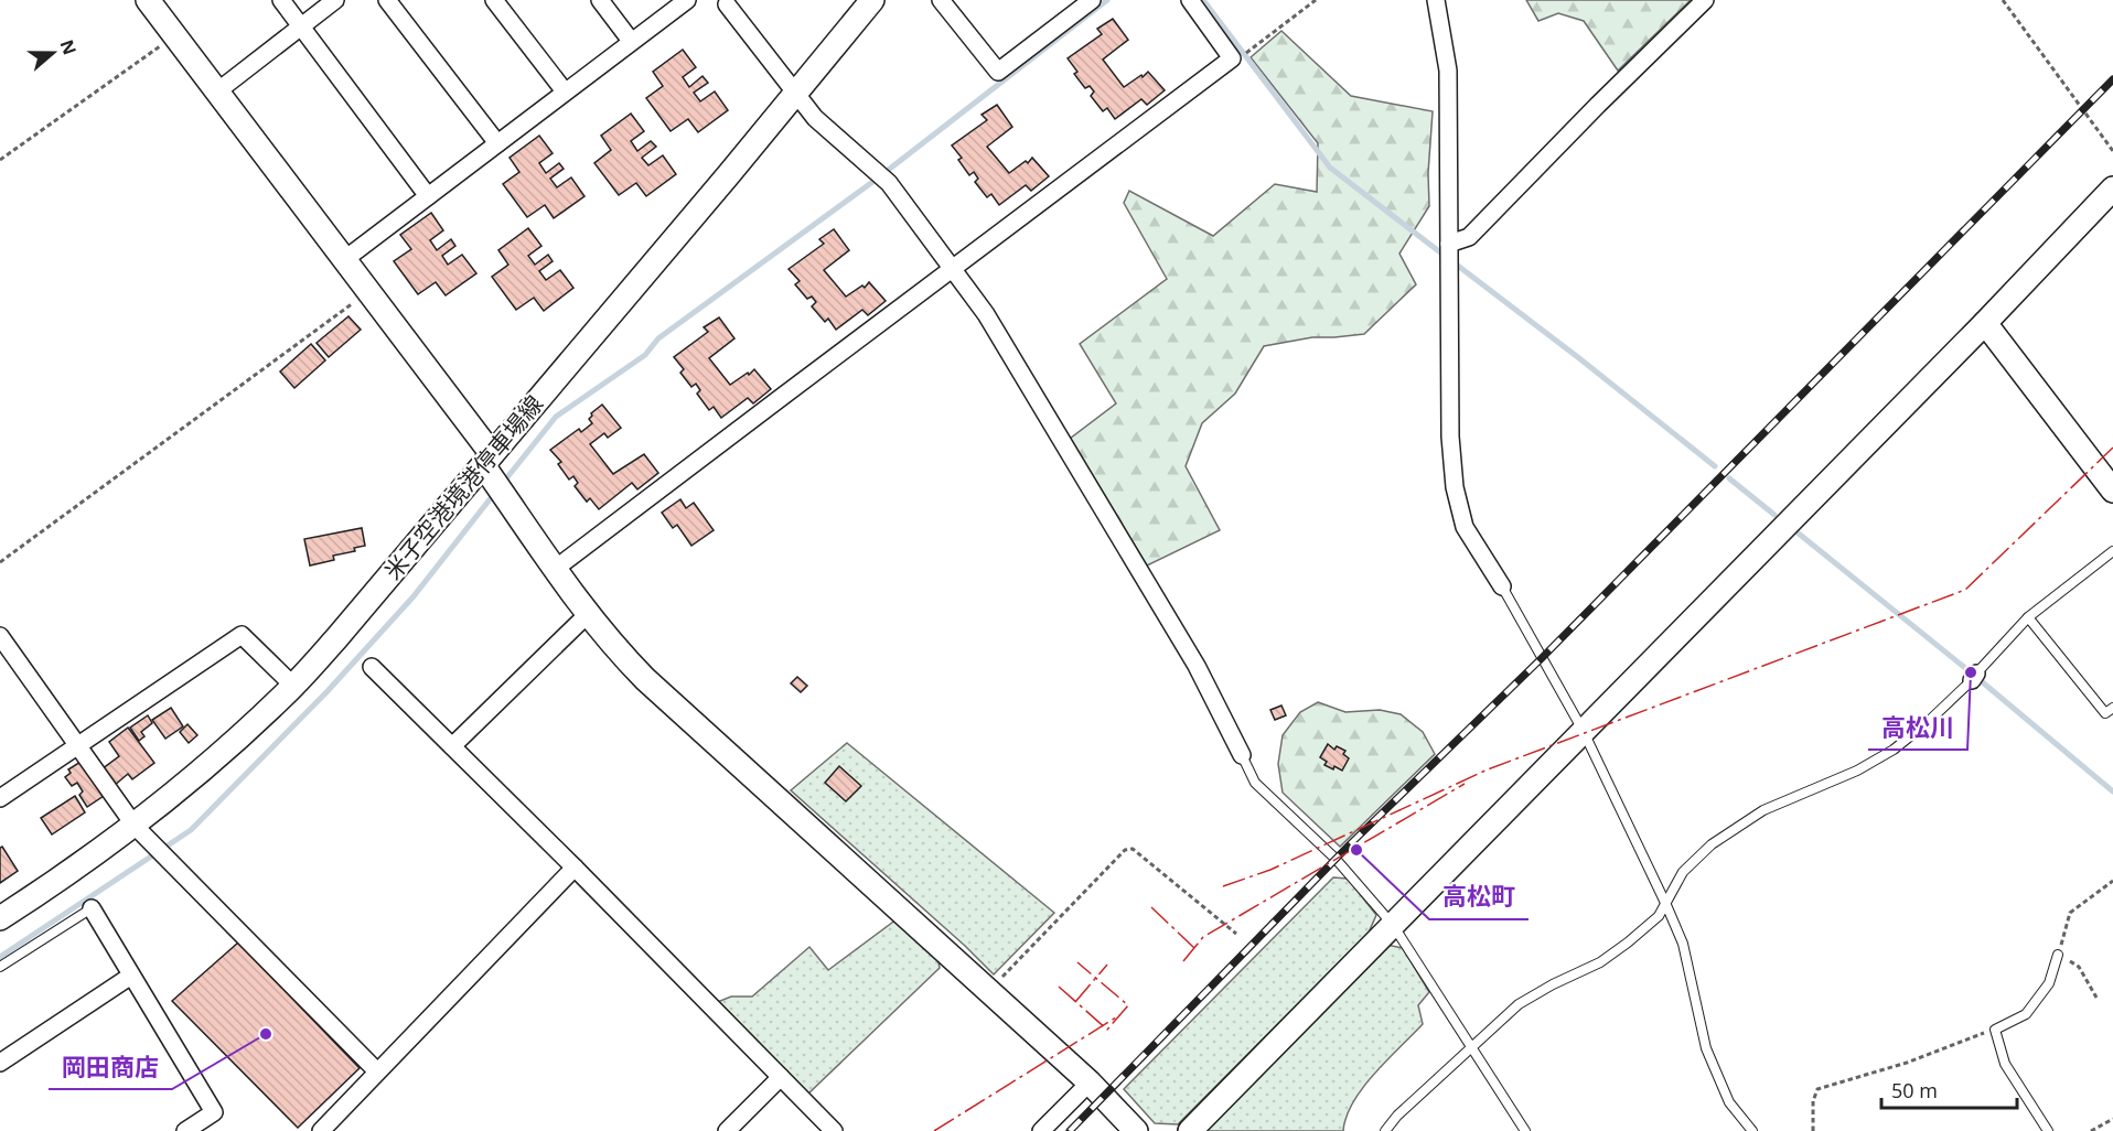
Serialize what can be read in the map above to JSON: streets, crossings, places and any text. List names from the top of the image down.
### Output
{
  "streets": {
    "street": ["米子空港境港停車場線"]
  },
  "places": ["高松川", "高松町", "岡田商店"],
  "scale_bar": "50 m",
  "north": "right"
}
